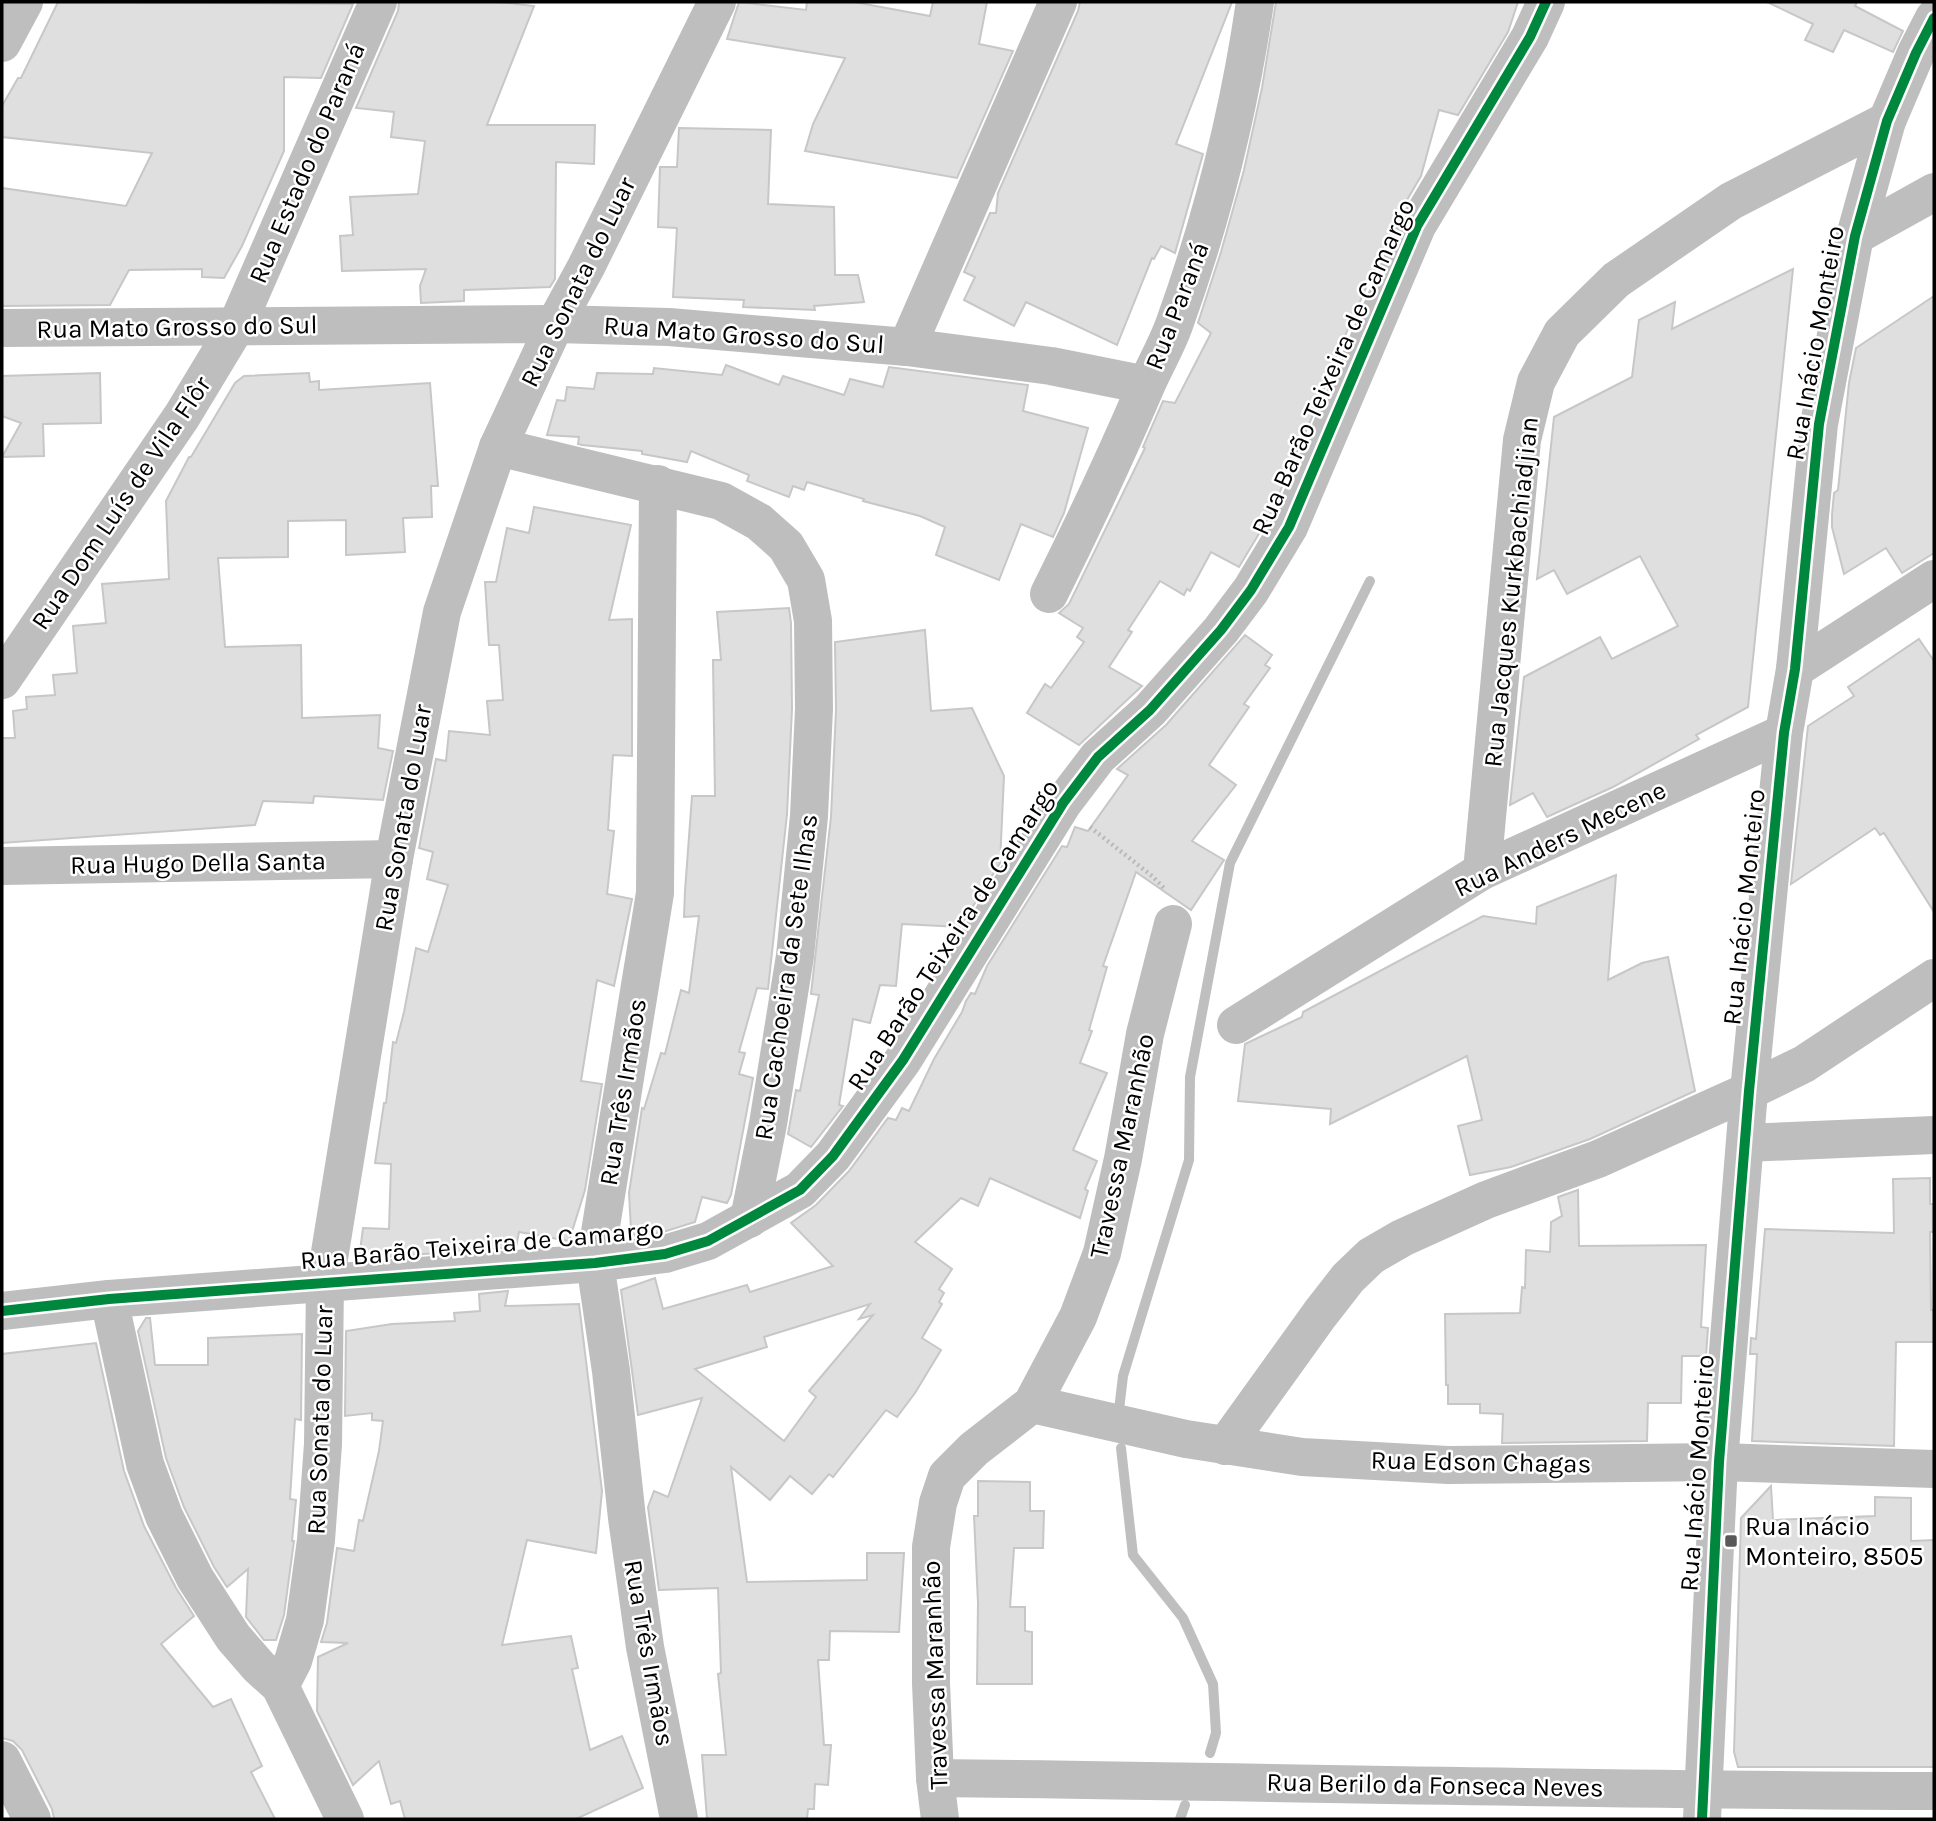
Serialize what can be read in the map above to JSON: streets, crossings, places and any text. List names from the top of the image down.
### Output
{
  "streets": {
    "street": [
      "Rua Estado do Paraná",
      "Rua Sonata do Luar",
      "Rua Paraná",
      "Rua Mato Grosso do Sul",
      "Rua Inácio Monteiro",
      "Rua Barão Teixeira de Camargo",
      "Rua Dom Luís de Vila Flôr",
      "Rua Jacques Kurkbachiadjian",
      "Rua Anders Mecene",
      "Rua Hugo Della Santa",
      "Rua Cachoeira da Sete Ilhas",
      "Rua Três Irmãos",
      "Travessa Maranhão",
      "Rua Edson Chagas",
      "Rua Berilo da Fonseca Neves"
    ]
  },
  "crossings": [
    ["Rua Estado do Paraná", "Rua Mato Grosso do Sul"],
    ["Rua Estado do Paraná", "Rua Dom Luís de Vila Flôr"],
    ["Rua Sonata do Luar", "Rua Mato Grosso do Sul"],
    ["Rua Sonata do Luar", "Rua Barão Teixeira de Camargo"],
    ["Rua Sonata do Luar", "Rua Hugo Della Santa"],
    ["Rua Sonata do Luar", "Rua Cachoeira da Sete Ilhas"],
    ["Rua Paraná", "Rua Mato Grosso do Sul"],
    ["Rua Mato Grosso do Sul", "Rua Dom Luís de Vila Flôr"],
    ["Rua Inácio Monteiro", "Rua Jacques Kurkbachiadjian"],
    ["Rua Inácio Monteiro", "Rua Anders Mecene"],
    ["Rua Inácio Monteiro", "Rua Edson Chagas"],
    ["Rua Inácio Monteiro", "Rua Berilo da Fonseca Neves"],
    ["Rua Barão Teixeira de Camargo", "Rua Cachoeira da Sete Ilhas"],
    ["Rua Barão Teixeira de Camargo", "Rua Três Irmãos"],
    ["Rua Jacques Kurkbachiadjian", "Rua Anders Mecene"],
    ["Rua Cachoeira da Sete Ilhas", "Rua Três Irmãos"],
    ["Travessa Maranhão", "Rua Edson Chagas"],
    ["Travessa Maranhão", "Rua Berilo da Fonseca Neves"]
  ],
  "places": {
    "transit": ["Rua Inácio Monteiro, 8505"]
  }
}
